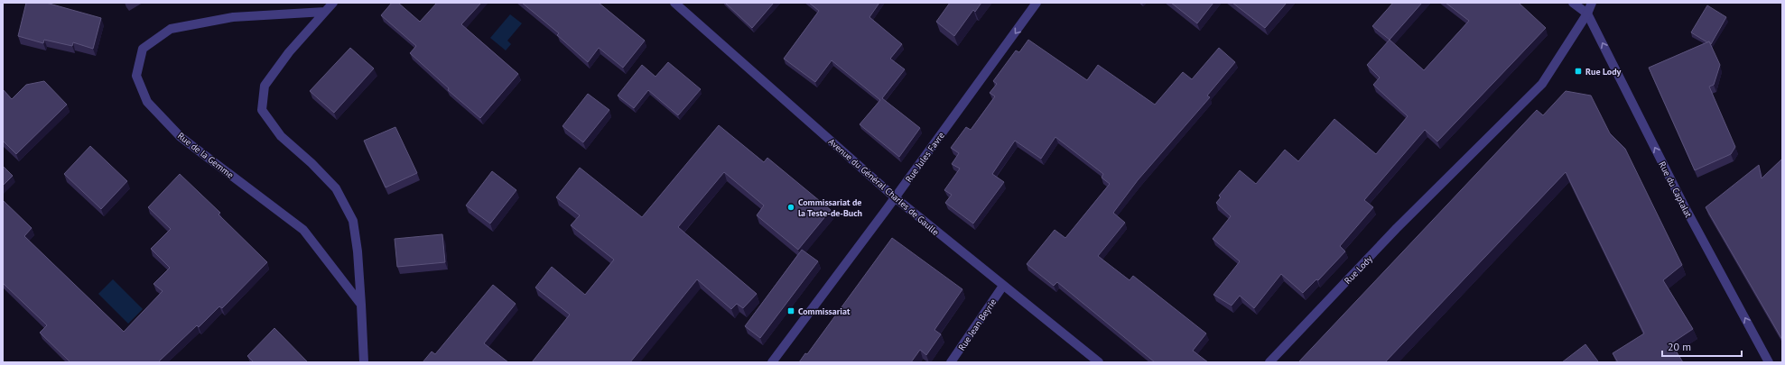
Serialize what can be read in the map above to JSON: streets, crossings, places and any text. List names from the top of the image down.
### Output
{
  "streets": {
    "street": [
      "Rue de la Gemme",
      "Rue Jules Favre",
      "Avenue du Général Charles de Gaulle",
      "Rue du Captalat",
      "Rue Lody",
      "Rue Jean Beyrie"
    ]
  },
  "crossings": [
    ["Rue Jules Favre", "Avenue du Général Charles de Gaulle"],
    ["Avenue du Général Charles de Gaulle", "Rue Jean Beyrie"],
    ["Rue du Captalat", "Rue Lody"]
  ],
  "one_way": ["Rue Jules Favre", "Rue du Captalat"],
  "places": {
    "transit": ["Rue Lody", "Commissariat"],
    "other": ["Commissariat de la Teste-de-Buch"]
  },
  "scale_bar": "20 m"
}
